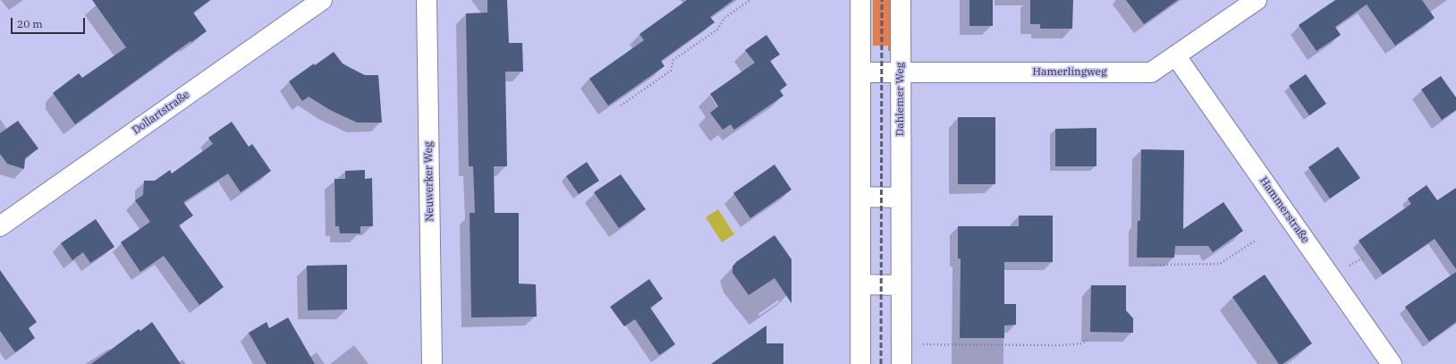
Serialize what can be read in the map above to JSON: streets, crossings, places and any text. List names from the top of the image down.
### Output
{
  "streets": {
    "street": [
      "Hamerlingweg",
      "Dahlemer Weg",
      "Dollartstraße",
      "Neuwerker Weg",
      "Hammerstraße"
    ]
  },
  "crossings": [
    ["Hamerlingweg", "Dahlemer Weg"],
    ["Hamerlingweg", "Hammerstraße"]
  ],
  "scale_bar": "20 m"
}
